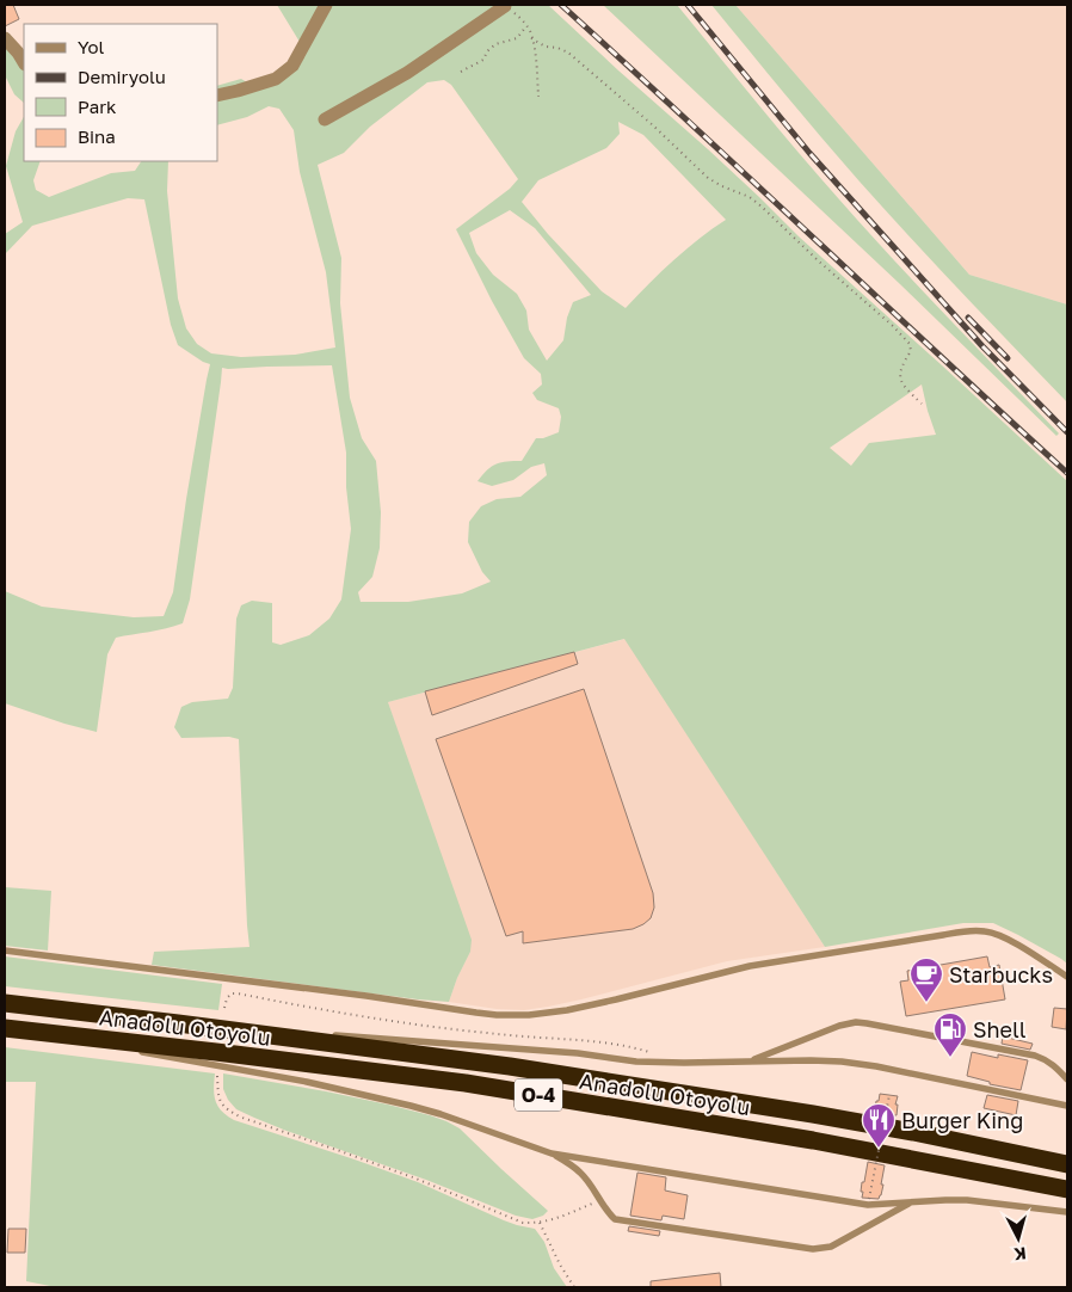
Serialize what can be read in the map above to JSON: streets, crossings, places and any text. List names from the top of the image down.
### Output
{
  "streets": {
    "highway": ["Anadolu Otoyolu", "O-4"]
  },
  "places": {
    "cafe": ["Starbucks"],
    "fuel station": ["Shell"],
    "restaurant": ["Burger King"]
  },
  "legend": [
    "Yol",
    "Demiryolu",
    "Park",
    "Bina"
  ],
  "north": "bottom"
}
